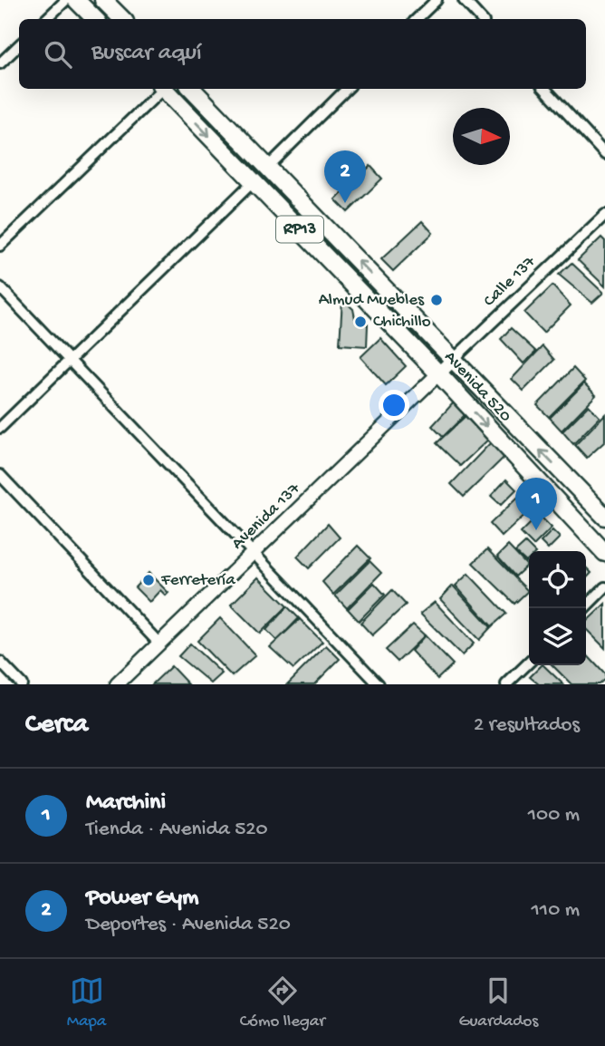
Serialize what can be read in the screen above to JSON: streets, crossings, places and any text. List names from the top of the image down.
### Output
{
  "streets": {
    "main road": ["RP13", "Avenida 520"],
    "street": ["Calle 137", "Avenida 137"]
  },
  "crossings": [
    ["Calle 137", "Avenida 520"],
    ["Calle 137", "Avenida 137"],
    ["Avenida 520", "Avenida 137"]
  ],
  "places": ["Almud Muebles", "Chichillo", "Ferretería"],
  "north": "right",
  "page": {
    "search": "Buscar aquí",
    "pins": ["2", "1"],
    "heading": ["Cerca", "2 resultados"],
    "list": [
      {
        "mark": "1",
        "name": "Marchini",
        "note": "Tienda · Avenida 520",
        "value": "100 m"
      },
      {
        "mark": "2",
        "name": "Power Gym",
        "note": "Deportes · Avenida 520",
        "value": "110 m"
      }
    ],
    "nav": ["Mapa", "Cómo llegar", "Guardados"]
  }
}
